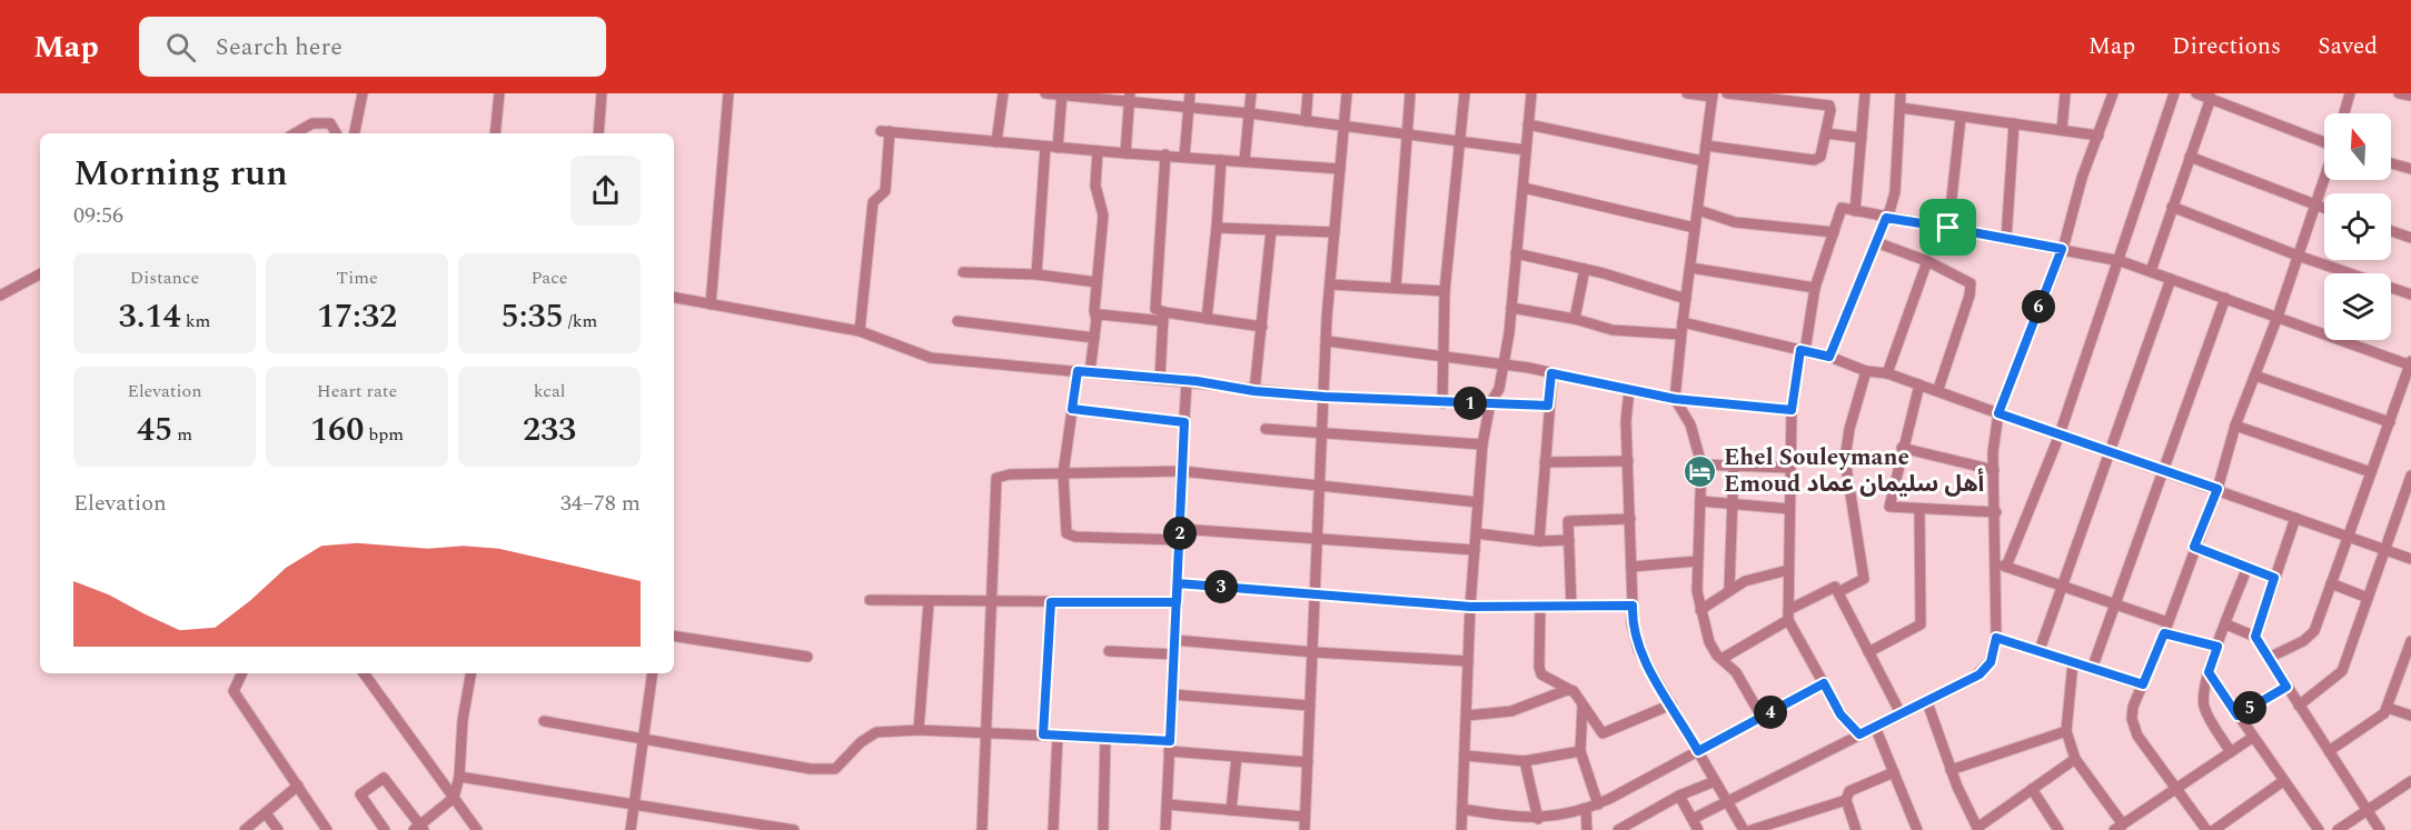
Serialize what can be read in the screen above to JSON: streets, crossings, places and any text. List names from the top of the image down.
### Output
{
  "places": {
    "hotel": ["Ehel Souleymane Emoud أهل سليمان عماد"]
  },
  "north": "top",
  "page": {
    "header": "Map",
    "search": "Search here",
    "nav": ["Map", "Directions", "Saved"],
    "heading": ["Morning run", "09:56"],
    "stats": [
      ["Distance", "3.14 km"],
      ["Time", "17:32"],
      ["Pace", "5:35 /km"],
      ["Elevation", "45 m"],
      ["Heart rate", "160 bpm"],
      ["kcal", "233"]
    ],
    "pins": [
      "6",
      "1",
      "2",
      "3",
      "5",
      "4"
    ],
    "chart": ["Elevation", "34–78 m"]
  }
}
